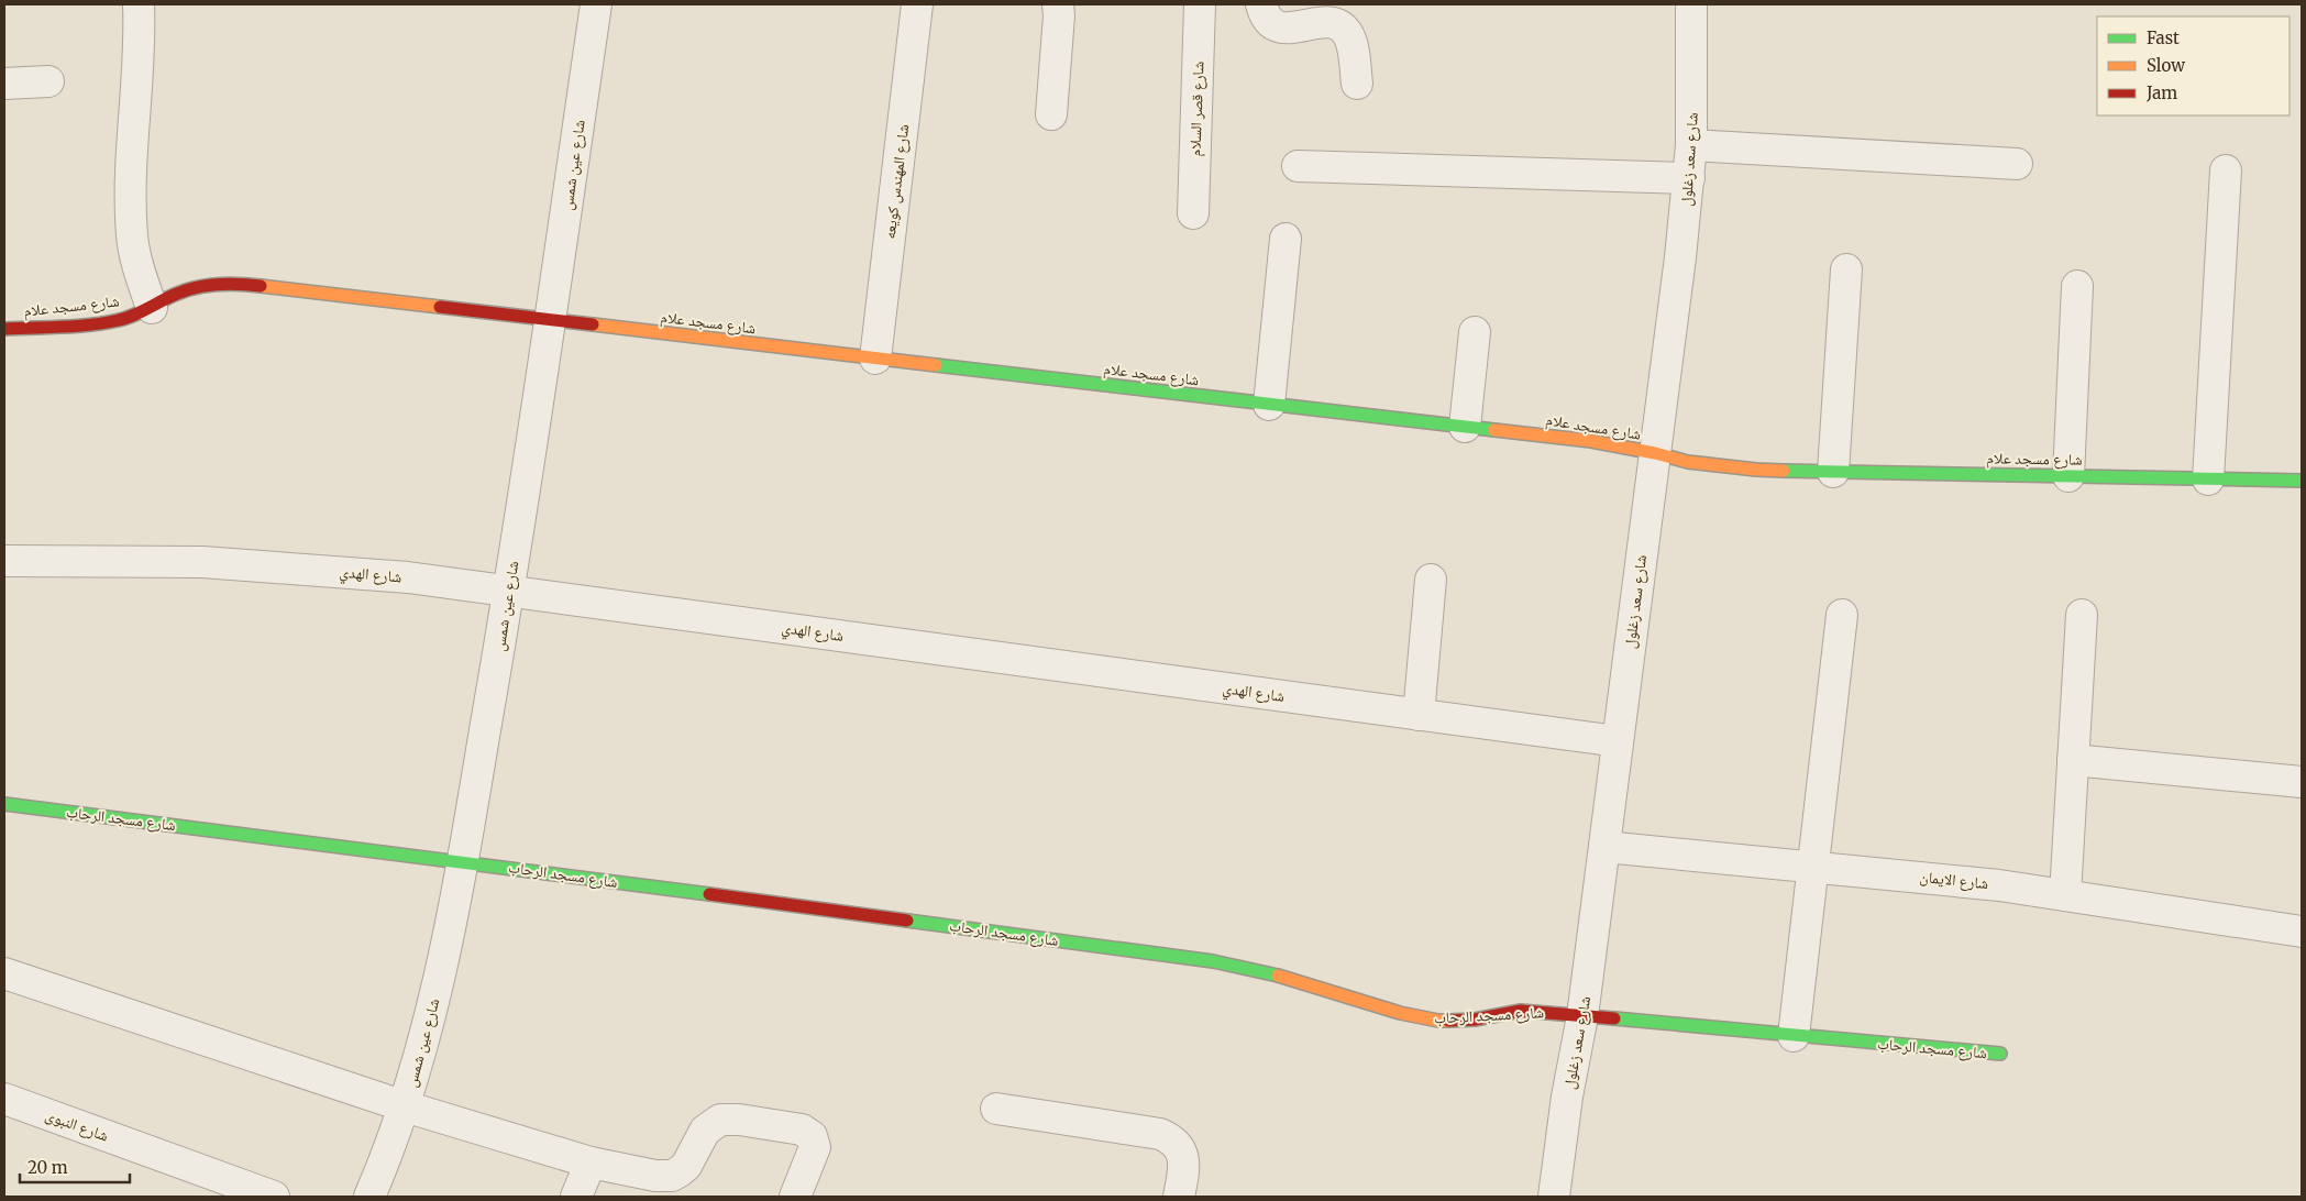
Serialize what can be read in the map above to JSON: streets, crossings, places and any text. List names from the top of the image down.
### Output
{
  "streets": {
    "street": [
      "شارع قصر السلام",
      "شارع سعد زغلول",
      "شارع عين شمس",
      "شارع المهندس كويعه",
      "شارع مسجد علام",
      "شارع الهدي",
      "شارع مسجد الرحاب",
      "شارع الايمان",
      "شارع النبوى"
    ]
  },
  "crossings": [
    ["شارع سعد زغلول", "شارع مسجد علام"],
    ["شارع سعد زغلول", "شارع الهدي"],
    ["شارع سعد زغلول", "شارع مسجد الرحاب"],
    ["شارع سعد زغلول", "شارع الايمان"],
    ["شارع عين شمس", "شارع مسجد علام"],
    ["شارع عين شمس", "شارع الهدي"],
    ["شارع عين شمس", "شارع مسجد الرحاب"],
    ["شارع المهندس كويعه", "شارع مسجد علام"]
  ],
  "legend": ["Fast", "Slow", "Jam"],
  "scale_bar": "20 m"
}
